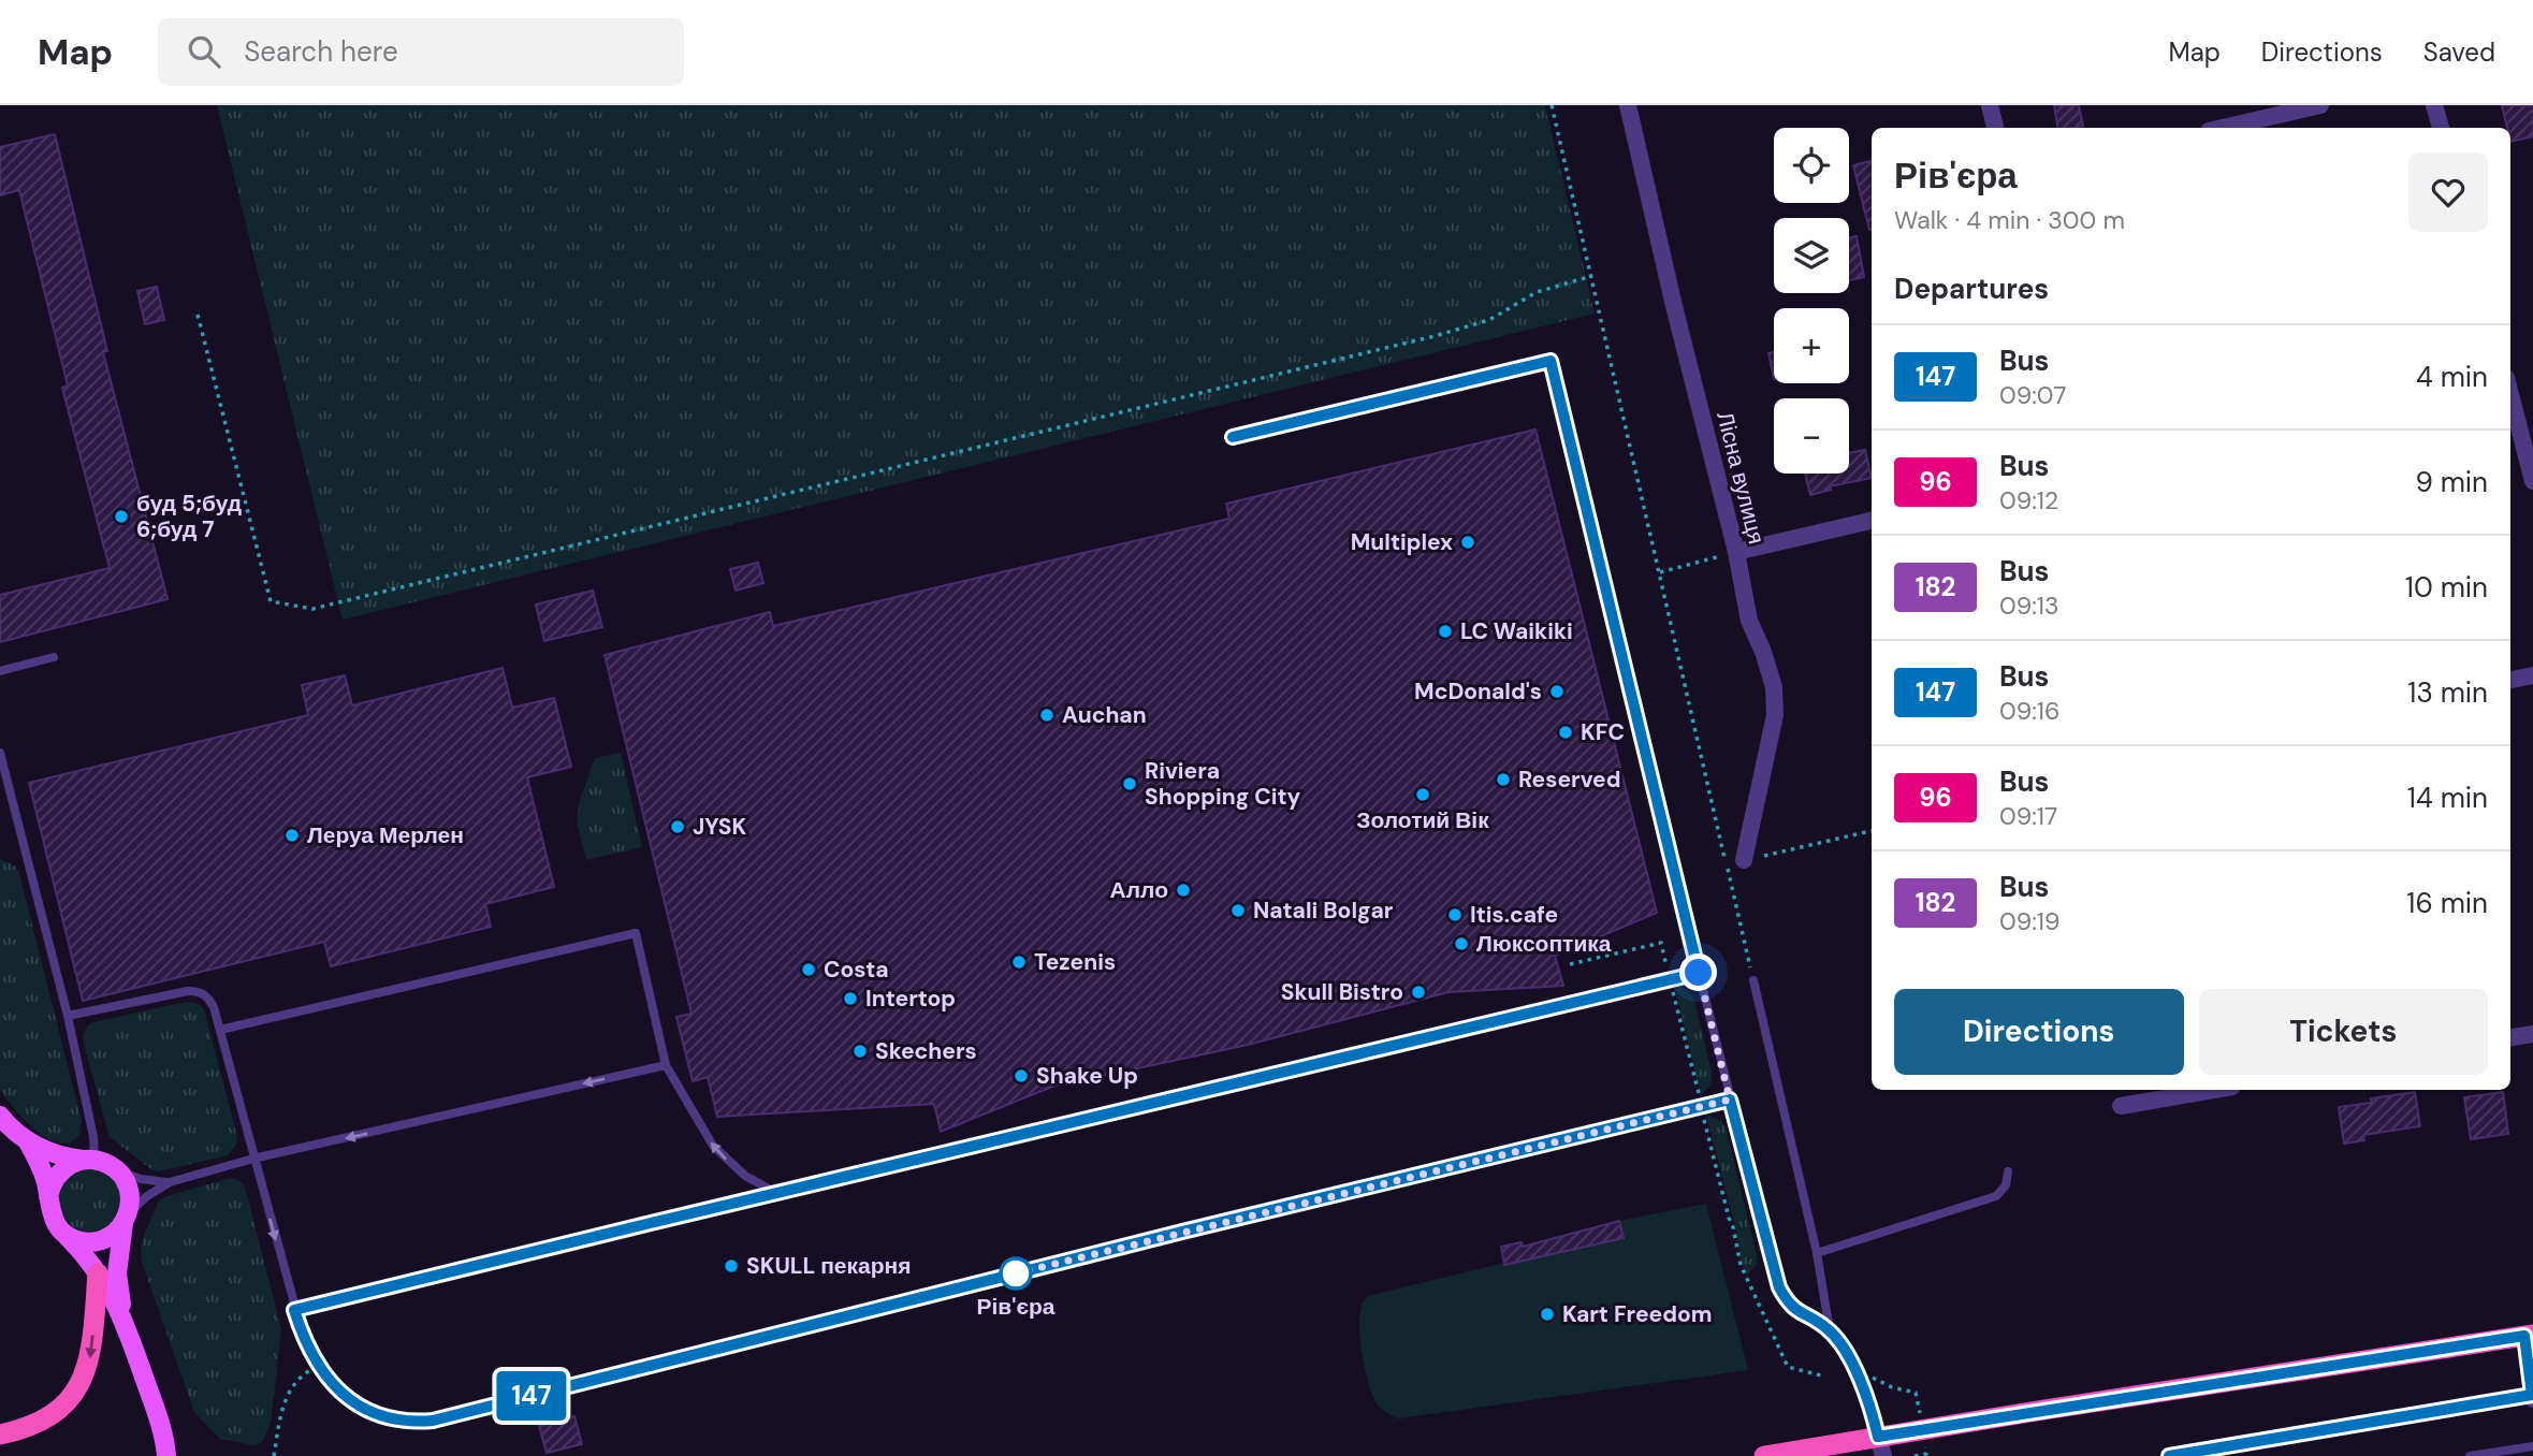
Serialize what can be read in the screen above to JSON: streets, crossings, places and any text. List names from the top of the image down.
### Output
{
  "streets": {
    "street": ["Лісна вулиця"]
  },
  "places": [
    "буд 5;буд 6;буд 7",
    "Multiplex",
    "LC Waikiki",
    "McDonald's",
    "Auchan",
    "KFC",
    "Reserved",
    "Riviera Shopping City",
    "Золотий Вік",
    "JYSK",
    "Леруа Мерлен",
    "Алло",
    "Natali Bolgar",
    "Itis.cafe",
    "Люксоптика",
    "Tezenis",
    "Costa",
    "Skull Bistro",
    "Intertop",
    "Skechers",
    "Shake Up",
    "SKULL пекарня",
    "Рів'єра",
    "Kart Freedom"
  ],
  "lines": ["bus line 147"],
  "page": {
    "header": "Map",
    "search": "Search here",
    "nav": ["Map", "Directions", "Saved"],
    "on_map": "147",
    "map_buttons": ["+", "−"],
    "heading": [
      ["Рів'єра", "Walk · 4 min · 300 m"],
      "Departures"
    ],
    "list": [
      {
        "mark": "147",
        "name": "Bus",
        "note": "09:07",
        "value": "4 min"
      },
      {
        "mark": "96",
        "name": "Bus",
        "note": "09:12",
        "value": "9 min"
      },
      {
        "mark": "182",
        "name": "Bus",
        "note": "09:13",
        "value": "10 min"
      },
      {
        "mark": "147",
        "name": "Bus",
        "note": "09:16",
        "value": "13 min"
      },
      {
        "mark": "96",
        "name": "Bus",
        "note": "09:17",
        "value": "14 min"
      },
      {
        "mark": "182",
        "name": "Bus",
        "note": "09:19",
        "value": "16 min"
      }
    ],
    "buttons": ["Directions", "Tickets"]
  }
}
